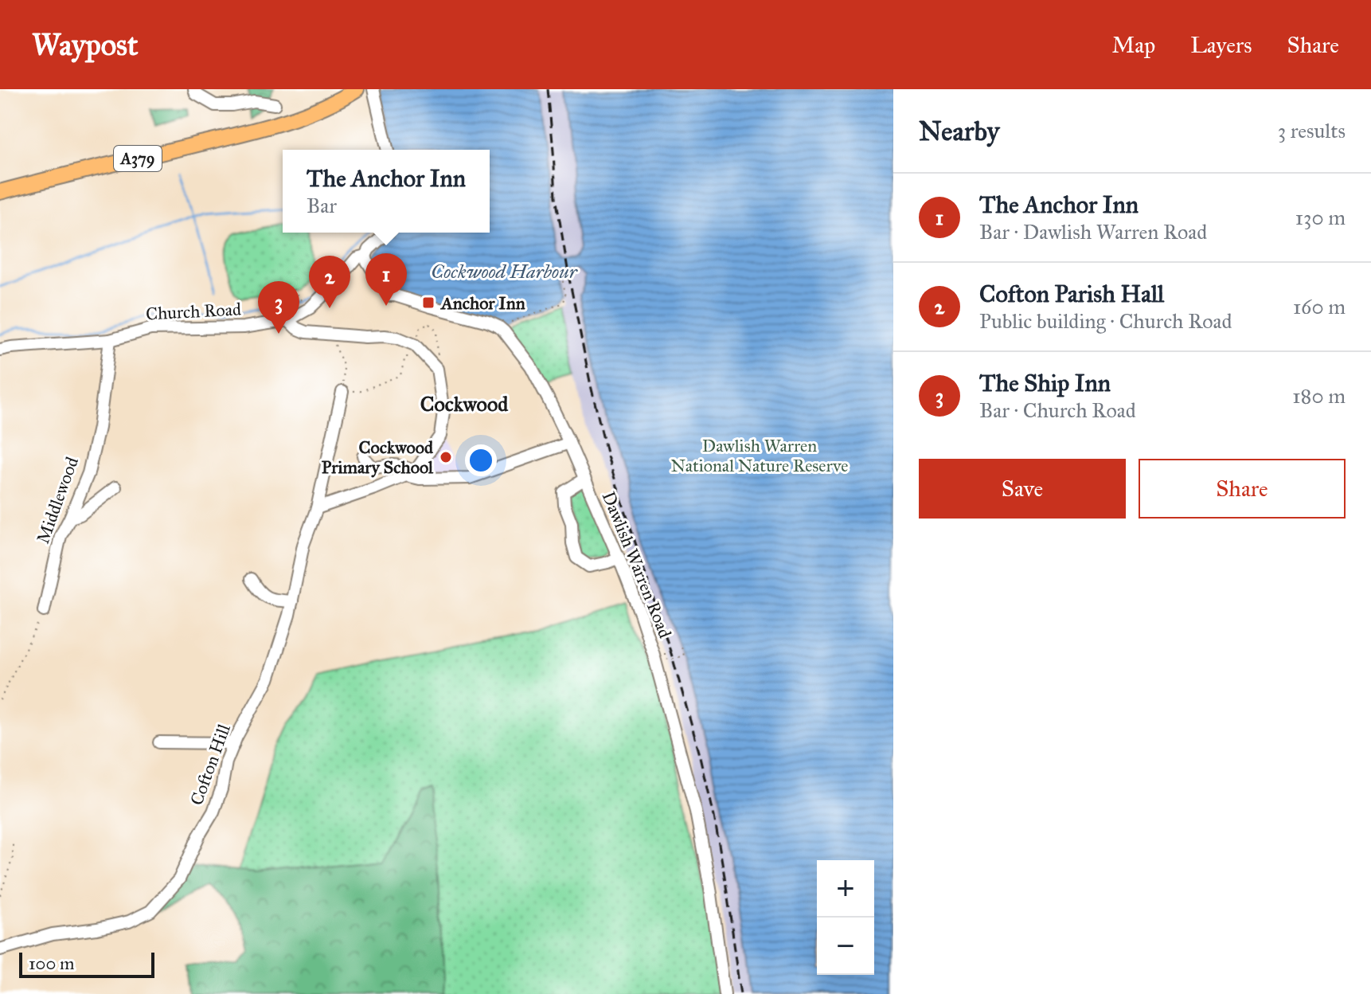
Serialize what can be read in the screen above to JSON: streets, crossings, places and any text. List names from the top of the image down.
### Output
{
  "streets": {
    "main road": ["A379"],
    "street": [
      "Church Road",
      "Middlewood",
      "Dawlish Warren Road",
      "Cofton Hill"
    ]
  },
  "crossings": [
    ["Church Road", "Middlewood"]
  ],
  "districts": ["Cockwood"],
  "water": ["Cockwood Harbour"],
  "parks": ["Dawlish Warren National Nature Reserve"],
  "places": {
    "transit": ["Anchor Inn"],
    "other": ["Cockwood Primary School"]
  },
  "scale_bar": "100 m",
  "page": {
    "header": "Waypost",
    "nav": ["Map", "Layers", "Share"],
    "heading": ["Nearby", "3 results"],
    "popup": ["The Anchor Inn", "Bar"],
    "list": [
      {
        "mark": "1",
        "name": "The Anchor Inn",
        "note": "Bar · Dawlish Warren Road",
        "value": "130 m"
      },
      {
        "mark": "2",
        "name": "Cofton Parish Hall",
        "note": "Public building · Church Road",
        "value": "160 m"
      },
      {
        "mark": "3",
        "name": "The Ship Inn",
        "note": "Bar · Church Road",
        "value": "180 m"
      }
    ],
    "pins": ["1", "2", "3"],
    "buttons": ["Save", "Share"],
    "map_buttons": ["+", "−"],
    "scale": "100 m"
  }
}
